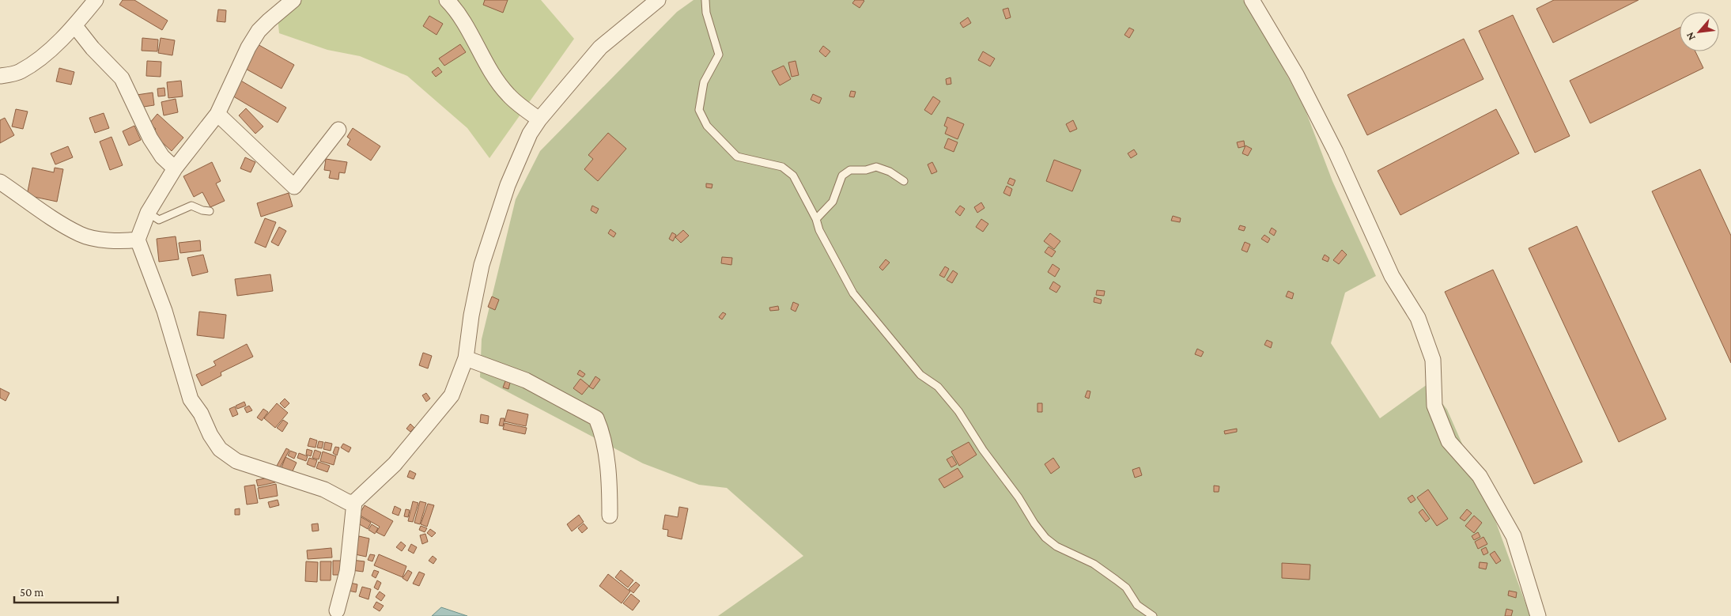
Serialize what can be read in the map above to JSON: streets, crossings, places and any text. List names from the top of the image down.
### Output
{
  "scale_bar": "50 m",
  "north": "bottom left"
}
